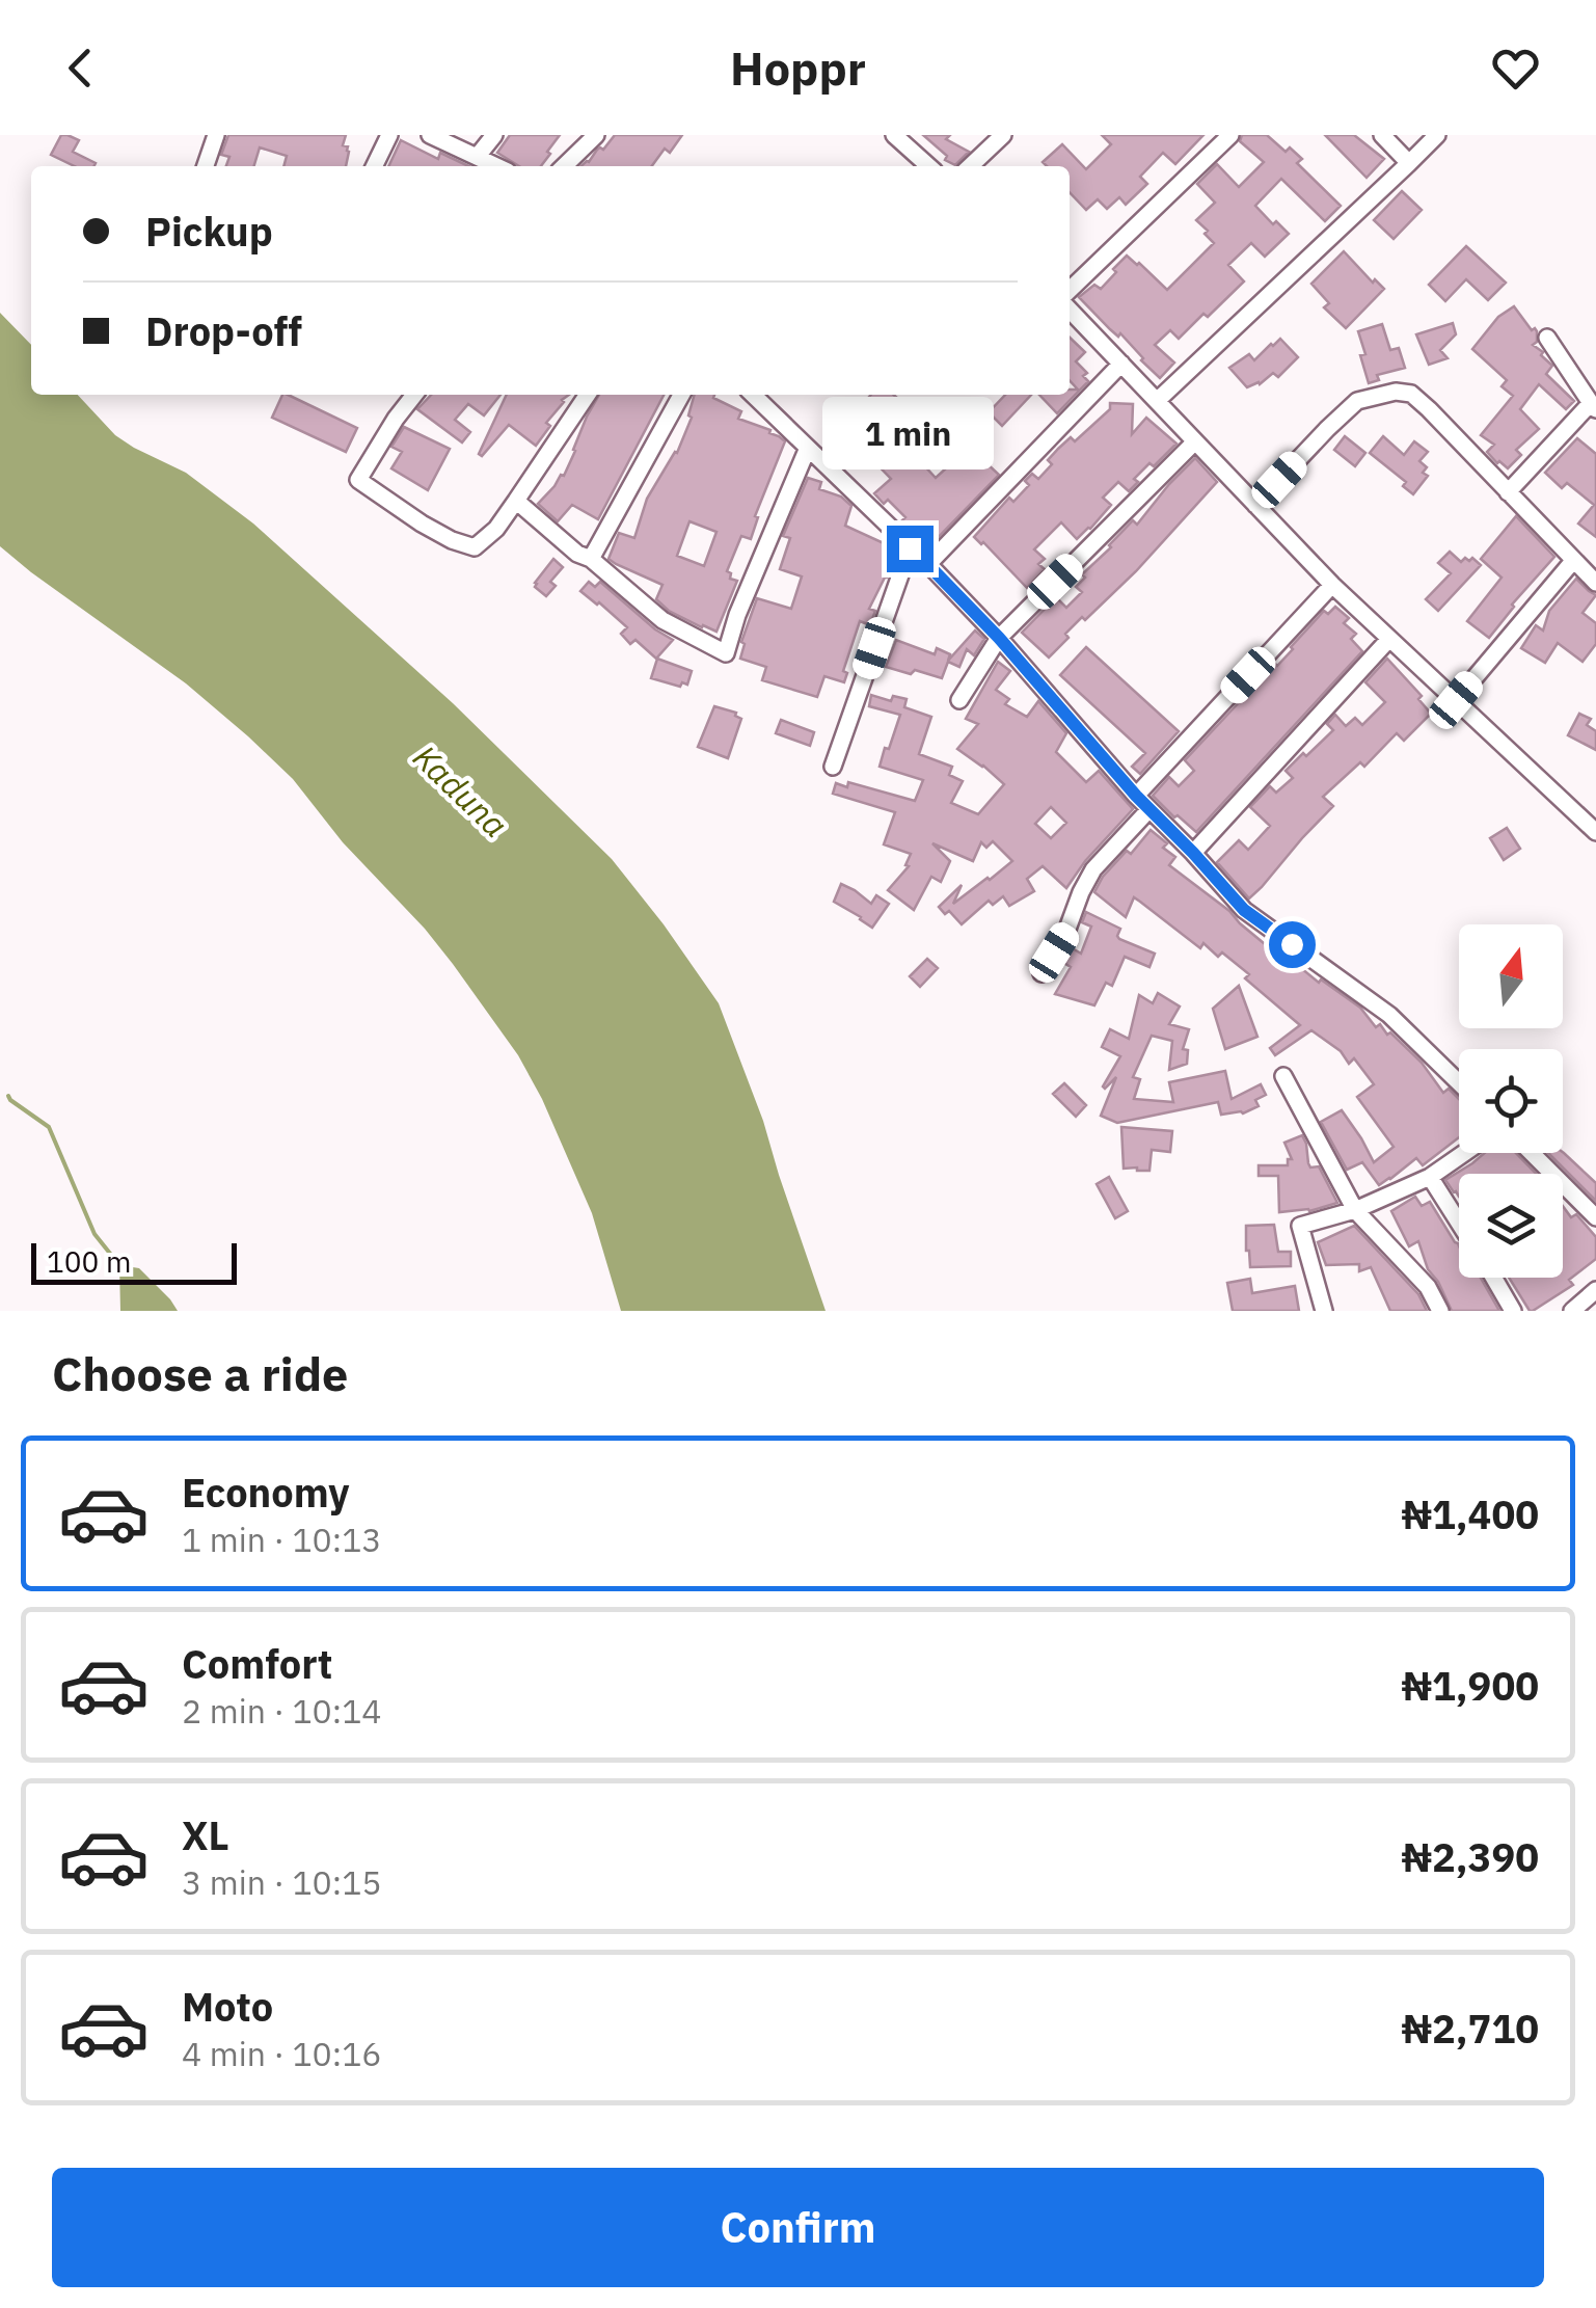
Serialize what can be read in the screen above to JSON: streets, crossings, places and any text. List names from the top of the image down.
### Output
{
  "water": ["Kaduna"],
  "scale_bar": "100 m",
  "north": "top",
  "page": {
    "header": "Hoppr",
    "banner": ["Pickup", "Drop-off"],
    "bubble": "1 min",
    "scale": "100 m",
    "heading": "Choose a ride",
    "list": [
      {
        "name": "Economy",
        "note": "1 min · 10:13",
        "value": "₦1,400"
      },
      {
        "name": "Comfort",
        "note": "2 min · 10:14",
        "value": "₦1,900"
      },
      {
        "name": "XL",
        "note": "3 min · 10:15",
        "value": "₦2,390"
      },
      {
        "name": "Moto",
        "note": "4 min · 10:16",
        "value": "₦2,710"
      }
    ],
    "buttons": "Confirm"
  }
}
